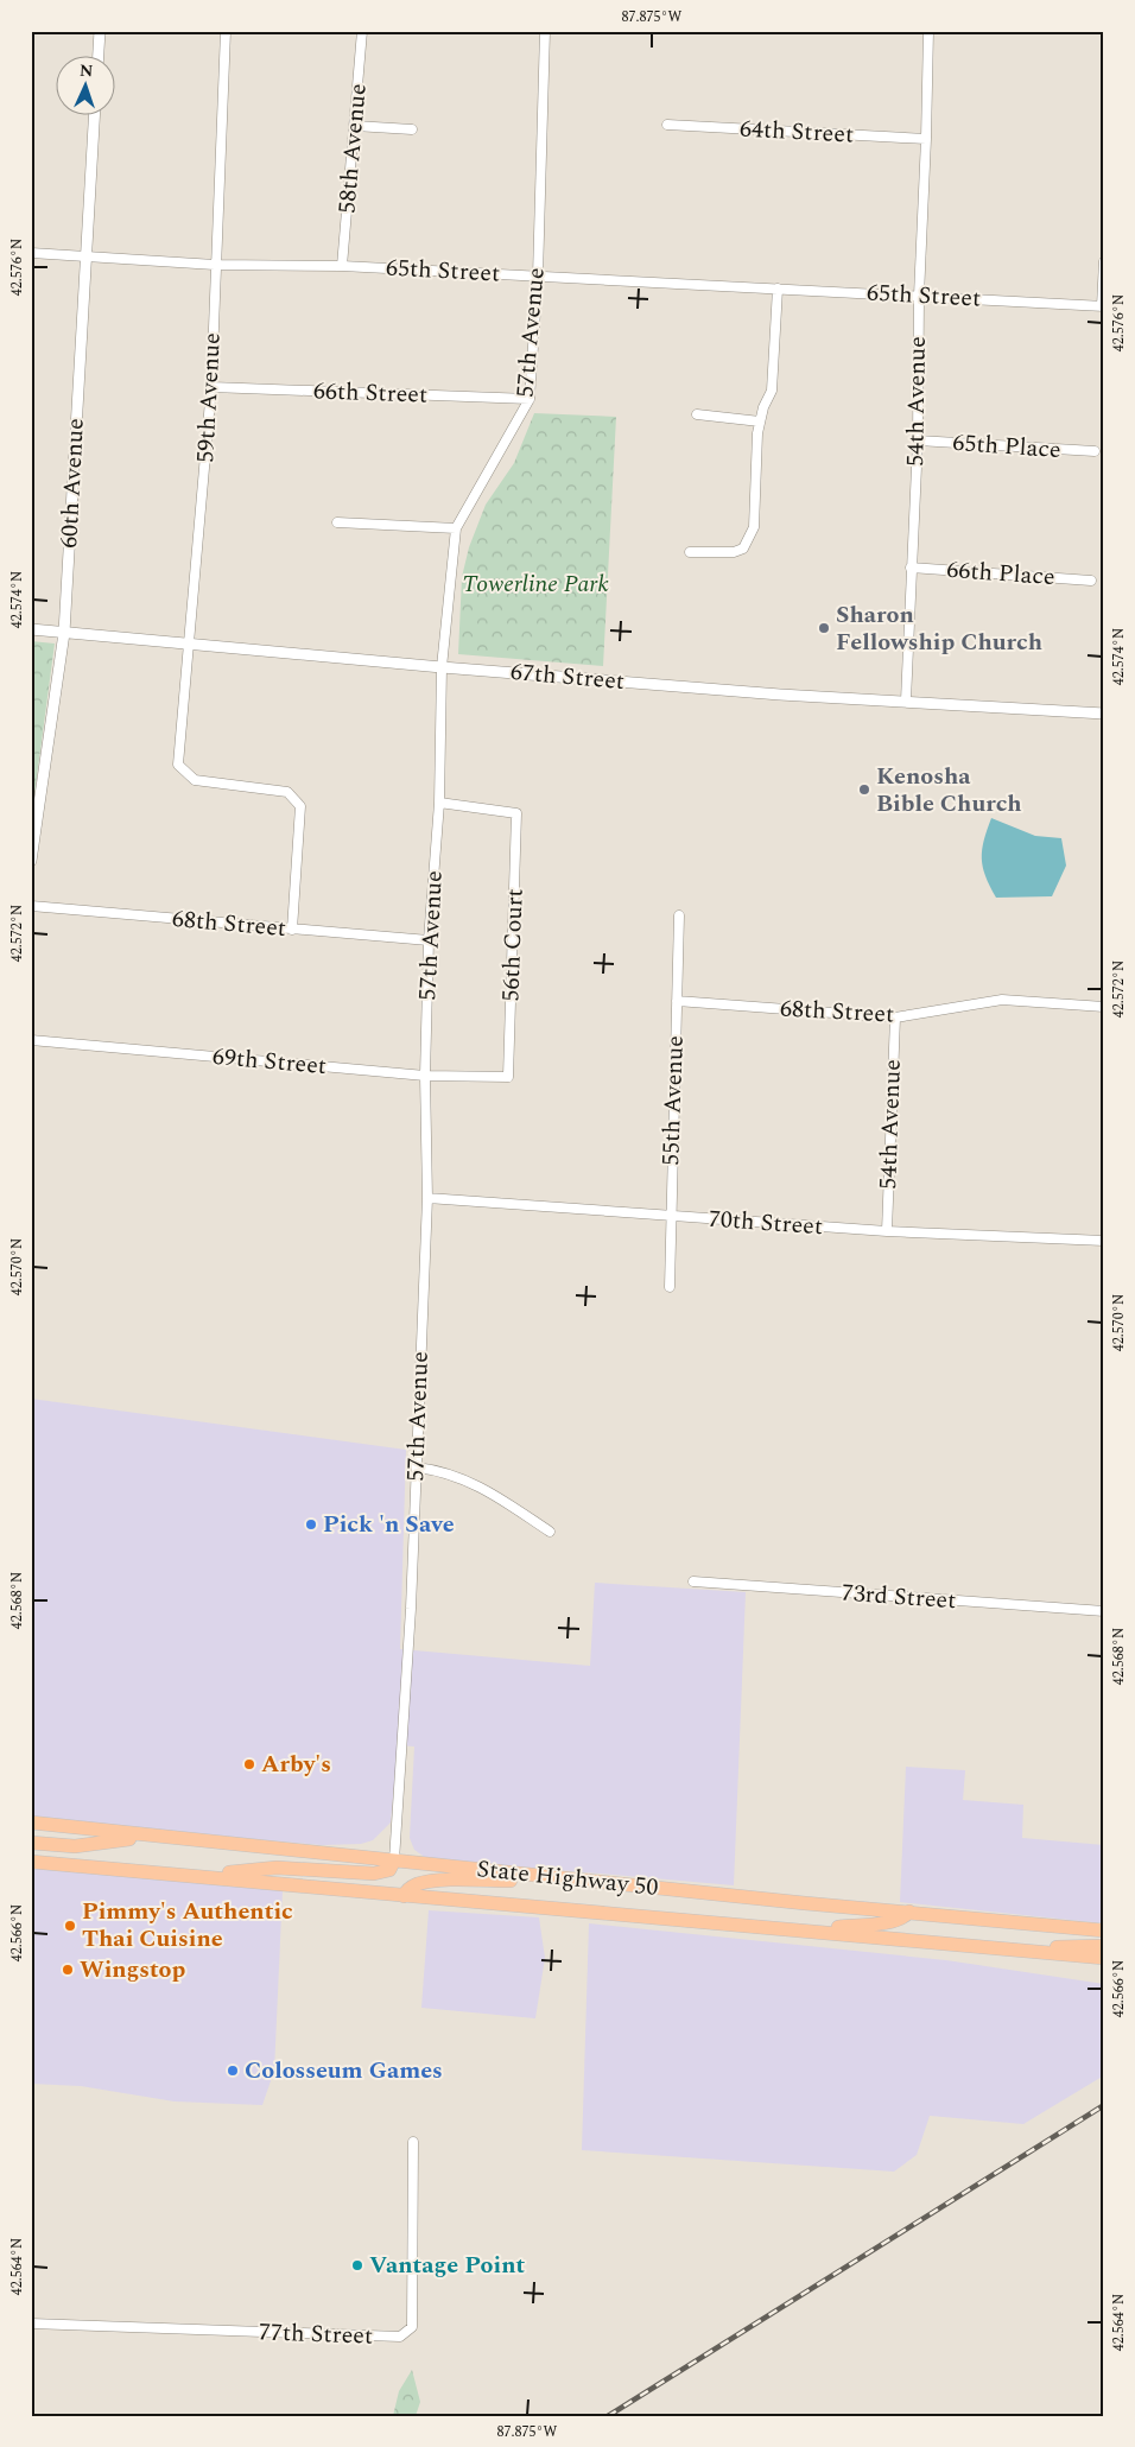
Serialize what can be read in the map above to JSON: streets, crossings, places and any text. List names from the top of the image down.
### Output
{
  "streets": {
    "main road": ["State Highway 50"],
    "street": [
      "64th Street",
      "58th Avenue",
      "65th Street",
      "57th Avenue",
      "66th Street",
      "59th Avenue",
      "54th Avenue",
      "65th Place",
      "60th Avenue",
      "66th Place",
      "67th Street",
      "68th Street",
      "56th Court",
      "69th Street",
      "55th Avenue",
      "70th Street",
      "73rd Street",
      "77th Street"
    ]
  },
  "crossings": [
    ["64th Street", "54th Avenue"],
    ["58th Avenue", "65th Street"],
    ["65th Street", "57th Avenue"],
    ["65th Street", "59th Avenue"],
    ["65th Street", "54th Avenue"],
    ["65th Street", "60th Avenue"],
    ["57th Avenue", "66th Street"],
    ["57th Avenue", "67th Street"],
    ["57th Avenue", "68th Street"],
    ["57th Avenue", "56th Court"],
    ["57th Avenue", "69th Street"],
    ["57th Avenue", "70th Street"],
    ["57th Avenue", "State Highway 50"],
    ["66th Street", "59th Avenue"],
    ["59th Avenue", "67th Street"],
    ["59th Avenue", "68th Street"],
    ["54th Avenue", "65th Place"],
    ["54th Avenue", "66th Place"],
    ["54th Avenue", "67th Street"],
    ["54th Avenue", "68th Street"],
    ["54th Avenue", "70th Street"],
    ["60th Avenue", "67th Street"],
    ["68th Street", "55th Avenue"],
    ["56th Court", "69th Street"],
    ["55th Avenue", "70th Street"]
  ],
  "parks": ["Towerline Park"],
  "places": [
    "Sharon Fellowship Church",
    "Kenosha Bible Church",
    "Pick 'n Save",
    "Arby's",
    "Pimmy's Authentic Thai Cuisine",
    "Wingstop",
    "Colosseum Games",
    "Vantage Point"
  ],
  "north": "top",
  "coordinates": [
    "87.875°W",
    "42.576°N",
    "42.574°N",
    "42.572°N",
    "42.570°N",
    "42.568°N",
    "42.566°N",
    "42.564°N"
  ]
}
